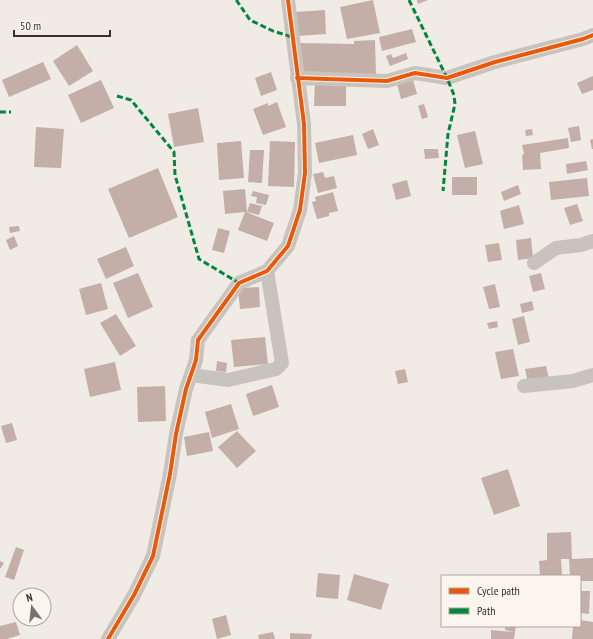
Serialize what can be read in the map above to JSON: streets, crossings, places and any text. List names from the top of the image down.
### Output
{
  "legend": ["Cycle path", "Path"],
  "scale_bar": "50 m",
  "north": "top"
}
